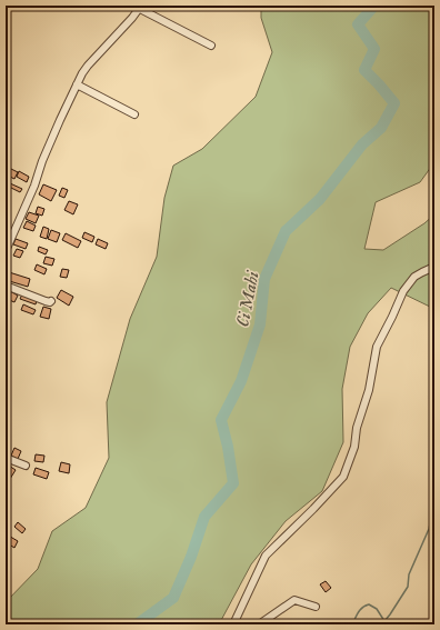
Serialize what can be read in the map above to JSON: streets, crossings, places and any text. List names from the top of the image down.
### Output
{
  "water": ["Ci Mahi"]
}
